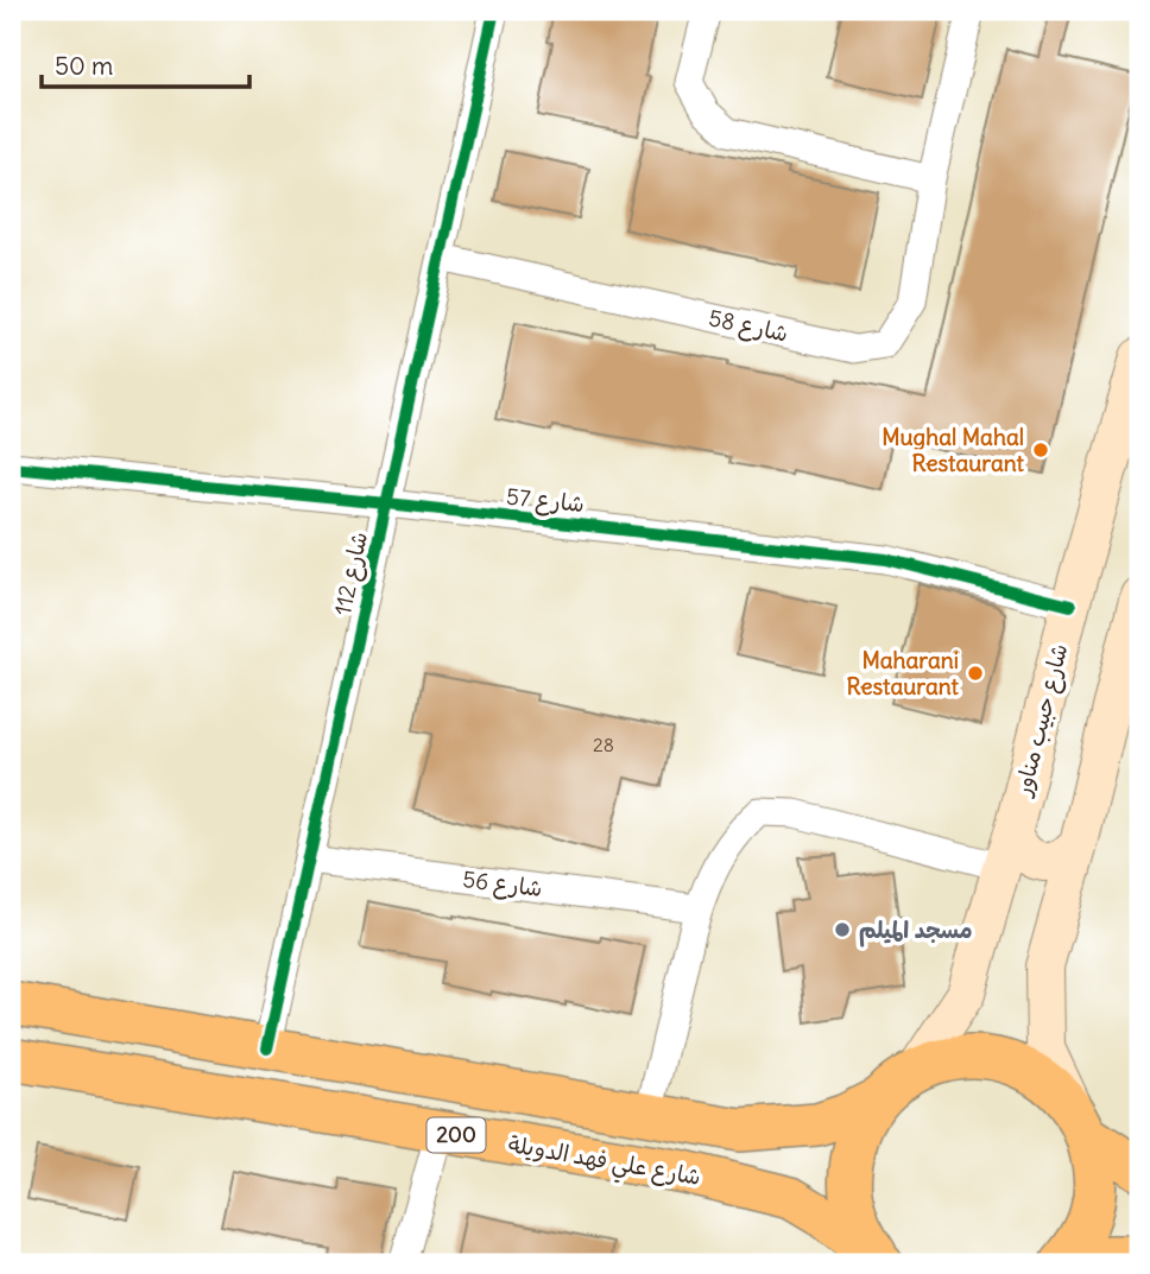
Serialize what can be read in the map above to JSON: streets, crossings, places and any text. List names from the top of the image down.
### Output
{
  "streets": {
    "main road": ["200", "شارع علي فهد الدويلة"],
    "street": [
      "شارع 58",
      "شارع 57",
      "شارع 112",
      "شارع حبيب مناور",
      "شارع 56"
    ]
  },
  "crossings": [
    ["شارع 58", "شارع 112"],
    ["شارع 57", "شارع 112"],
    ["شارع 57", "شارع حبيب مناور"],
    ["شارع 112", "شارع 56"],
    ["شارع 112", "200"],
    ["شارع حبيب مناور", "200"],
    ["200", "شارع علي فهد الدويلة"]
  ],
  "places": ["Mughal Mahal Restaurant", "Maharani Restaurant", "مسجد الميلم"],
  "house_numbers": ["28"],
  "scale_bar": "50 m"
}
